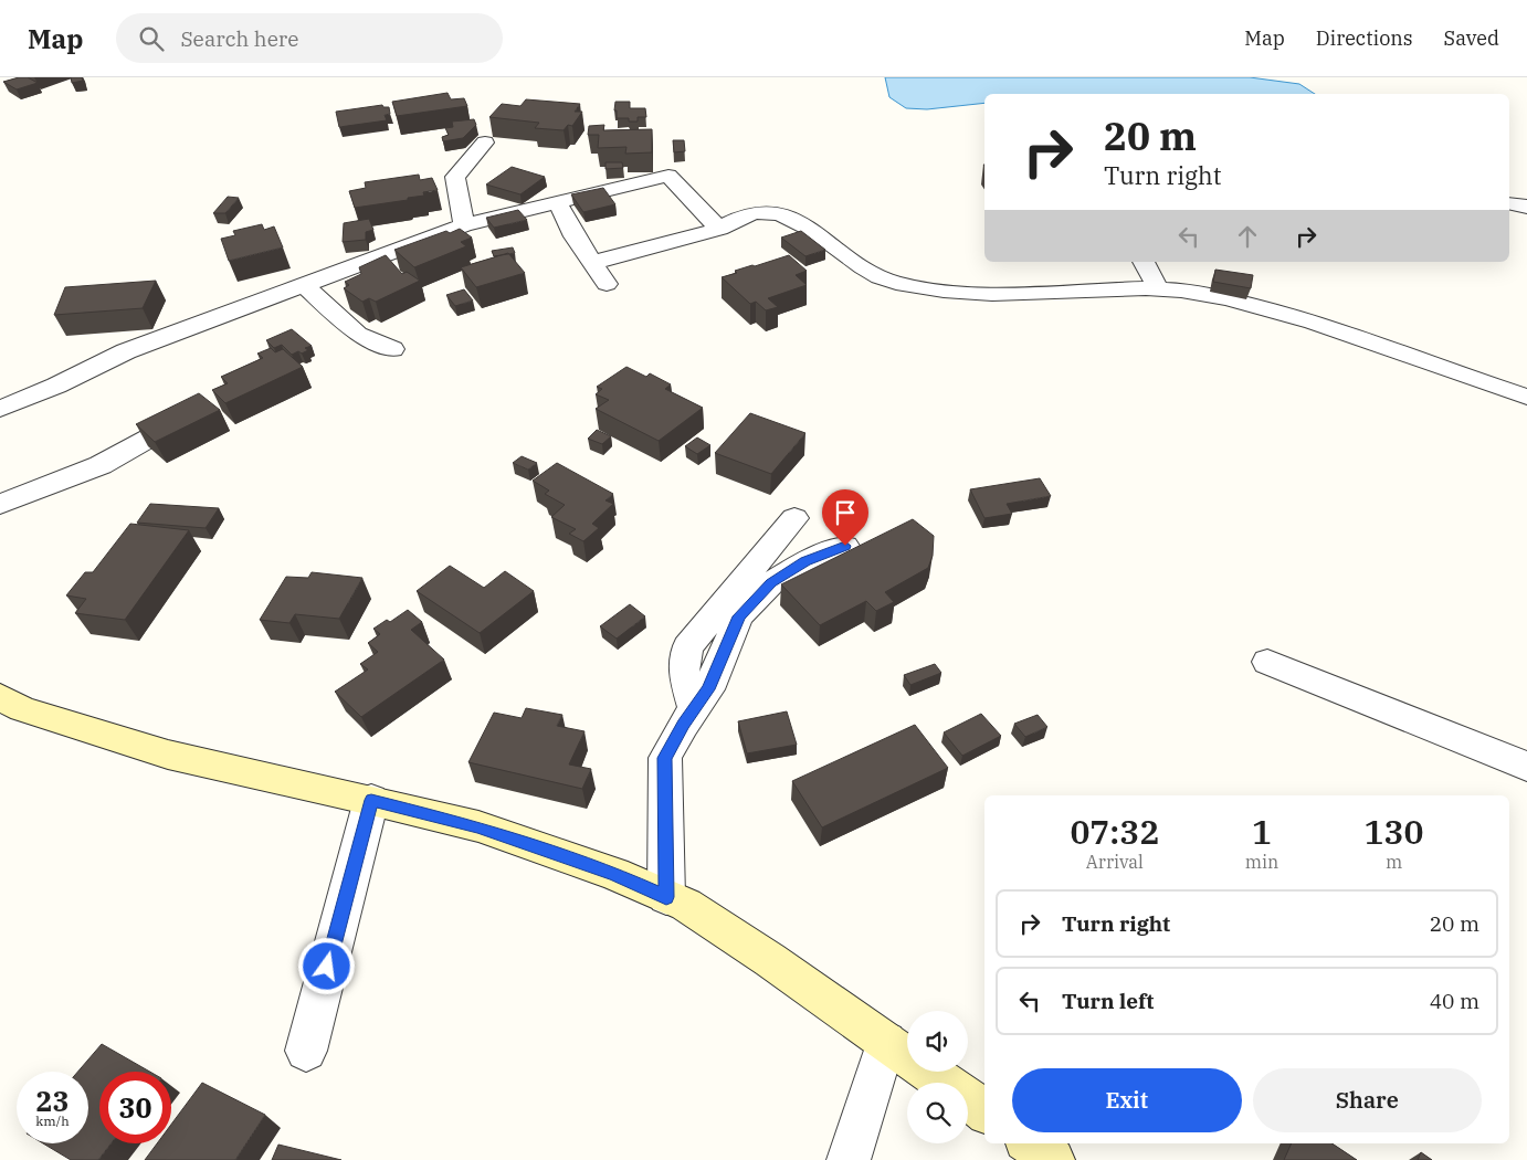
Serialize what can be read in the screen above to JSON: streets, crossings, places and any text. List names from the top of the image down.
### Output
{
  "page": {
    "header": "Map",
    "search": "Search here",
    "nav": ["Map", "Directions", "Saved"],
    "turn": ["20 m", "Turn right"],
    "eta": [
      "07:32",
      "Arrival",
      "1",
      "min",
      "130",
      "m"
    ],
    "list": [
      {
        "name": "Turn right",
        "value": "20 m"
      },
      {
        "name": "Turn left",
        "value": "40 m"
      }
    ],
    "buttons": ["Exit", "Share"],
    "speed": "23 km/h",
    "limit": "30"
  }
}
